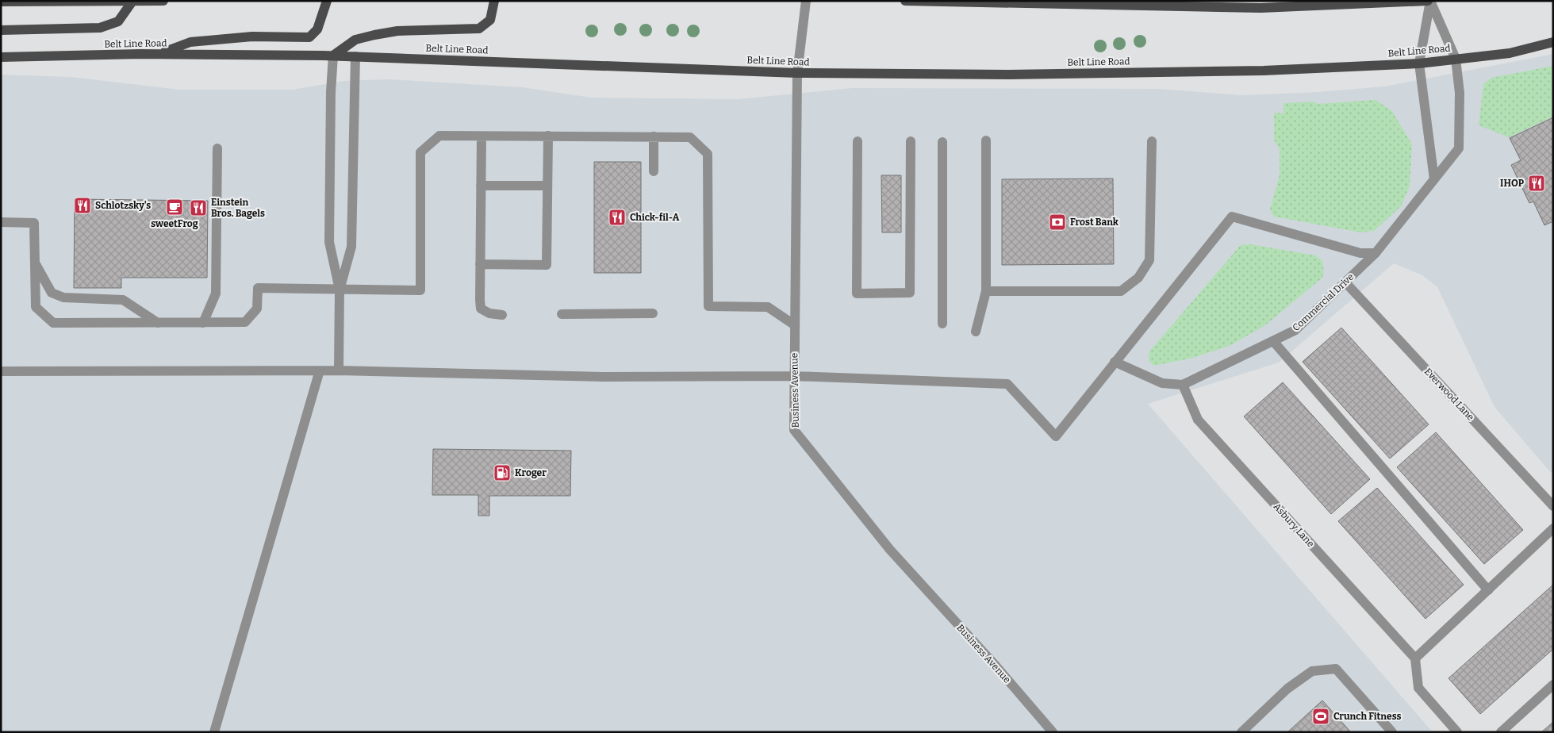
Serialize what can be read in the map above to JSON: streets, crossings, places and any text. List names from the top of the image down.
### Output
{
  "streets": {
    "main road": ["Belt Line Road"],
    "street": [
      "Commercial Drive",
      "Business Avenue",
      "Everwood Lane",
      "Asbury Lane"
    ]
  },
  "crossings": [
    ["Belt Line Road", "Commercial Drive"],
    ["Belt Line Road", "Business Avenue"],
    ["Commercial Drive", "Everwood Lane"],
    ["Commercial Drive", "Asbury Lane"]
  ],
  "places": {
    "restaurant": [
      "IHOP",
      "Schlotzsky's",
      "Einstein Bros. Bagels",
      "Chick-fil-A"
    ],
    "cafe": ["sweetFrog"],
    "bank": ["Frost Bank"],
    "fuel station": ["Kroger"],
    "sports": ["Crunch Fitness"]
  }
}
